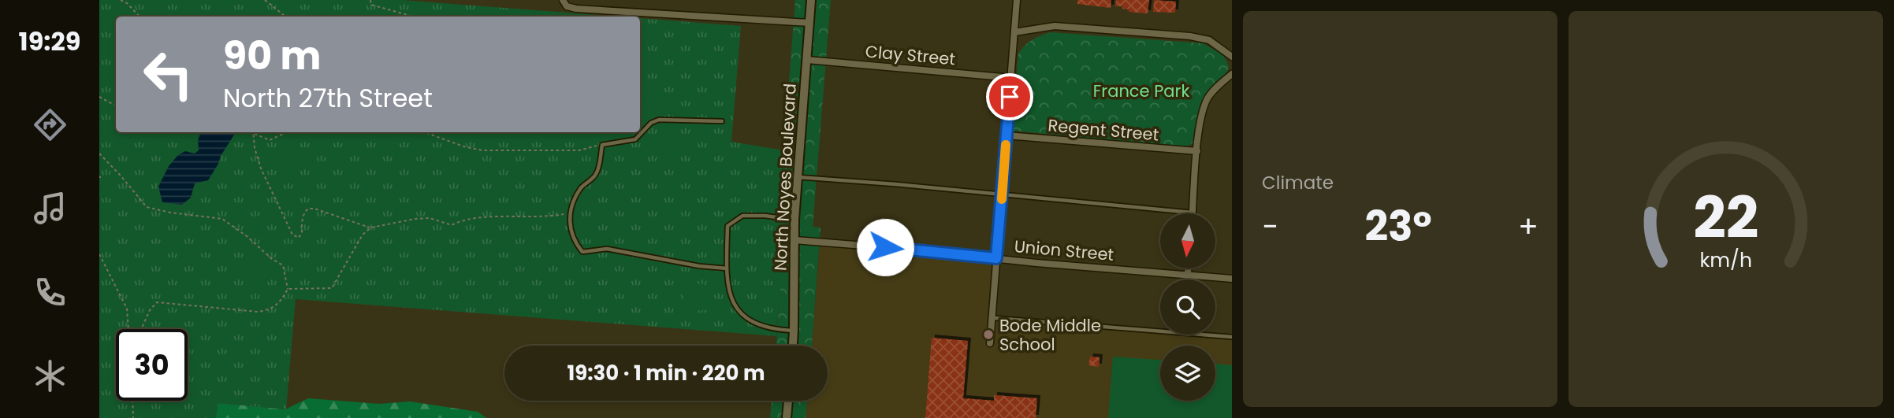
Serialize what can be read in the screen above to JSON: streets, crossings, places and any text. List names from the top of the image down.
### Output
{
  "streets": {
    "street": [
      "Clay Street",
      "Regent Street",
      "North Noyes Boulevard",
      "Union Street"
    ]
  },
  "crossings": [
    ["Clay Street", "North Noyes Boulevard"],
    ["North Noyes Boulevard", "Union Street"]
  ],
  "parks": ["France Park"],
  "places": ["Bode Middle School"],
  "north": "bottom",
  "page": {
    "tabs": "19:29",
    "tile": "Climate",
    "turn": ["90 m", "North 27th Street"],
    "heat": ["−", "23°", "+"],
    "limit": "30",
    "trip": "19:30 · 1 min · 220 m",
    "gauge": ["22", "km/h"]
  }
}
